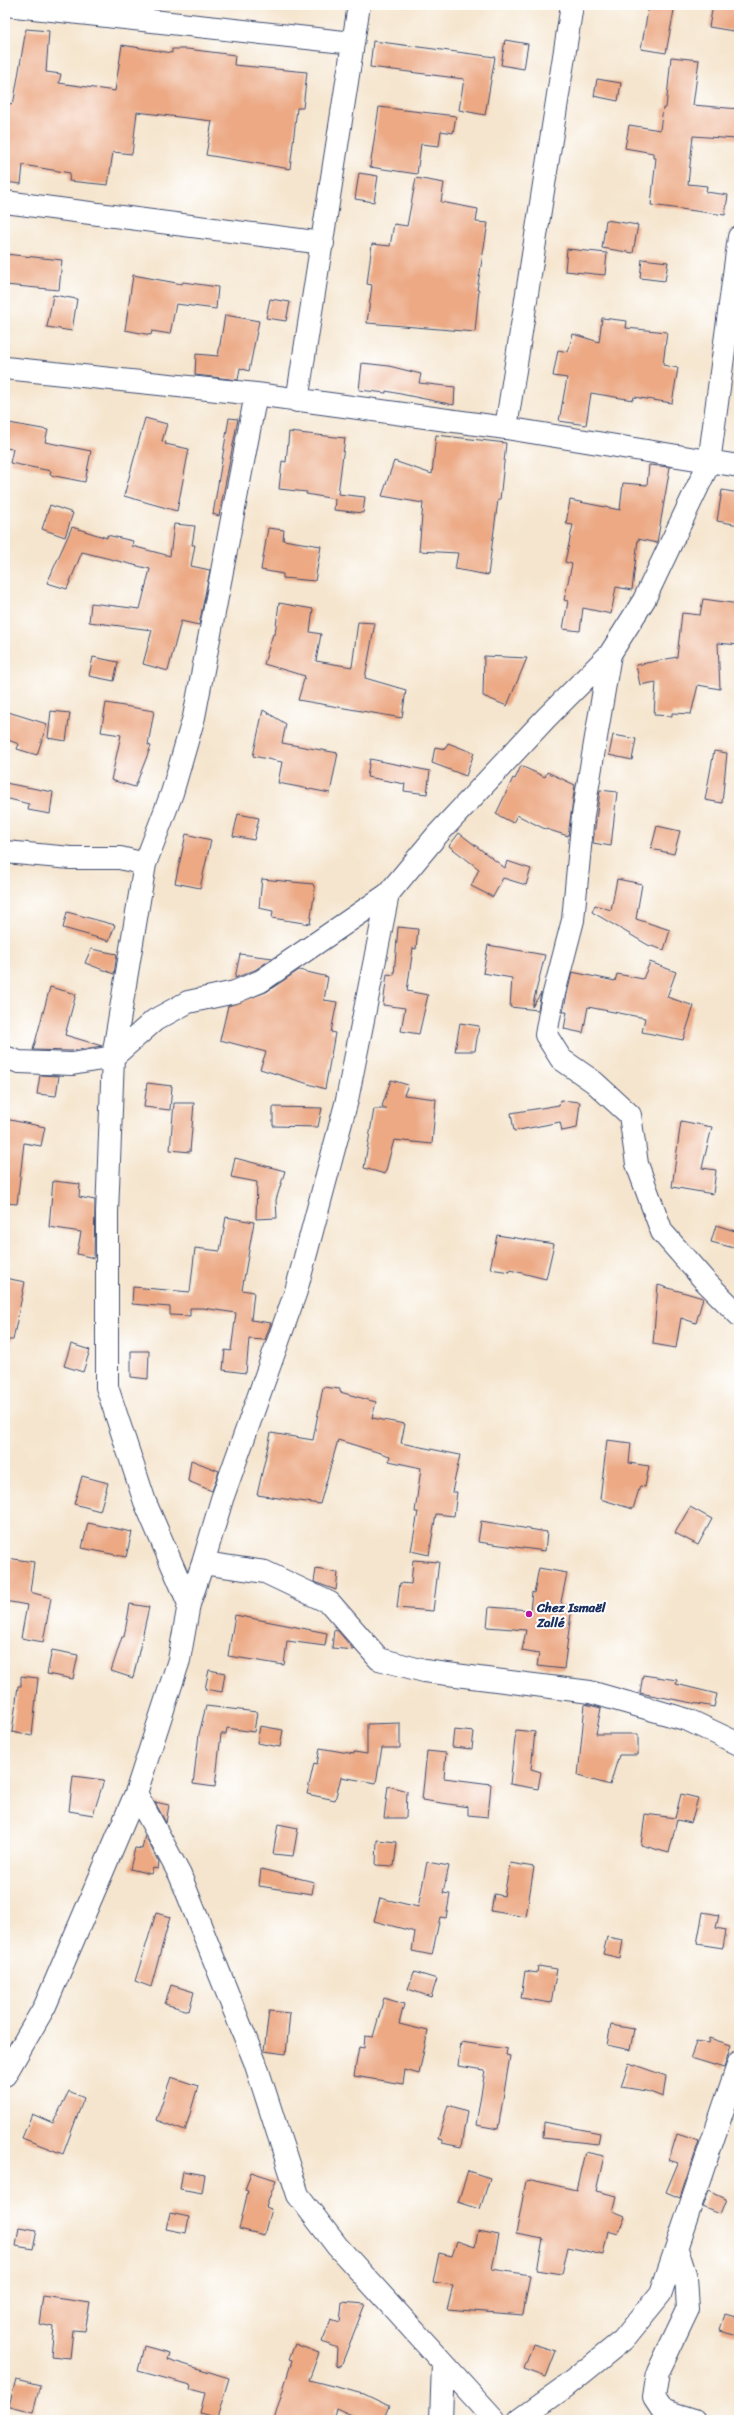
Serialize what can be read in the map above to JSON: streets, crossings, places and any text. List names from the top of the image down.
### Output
{
  "places": ["Chez Ismaël Zallé"]
}
